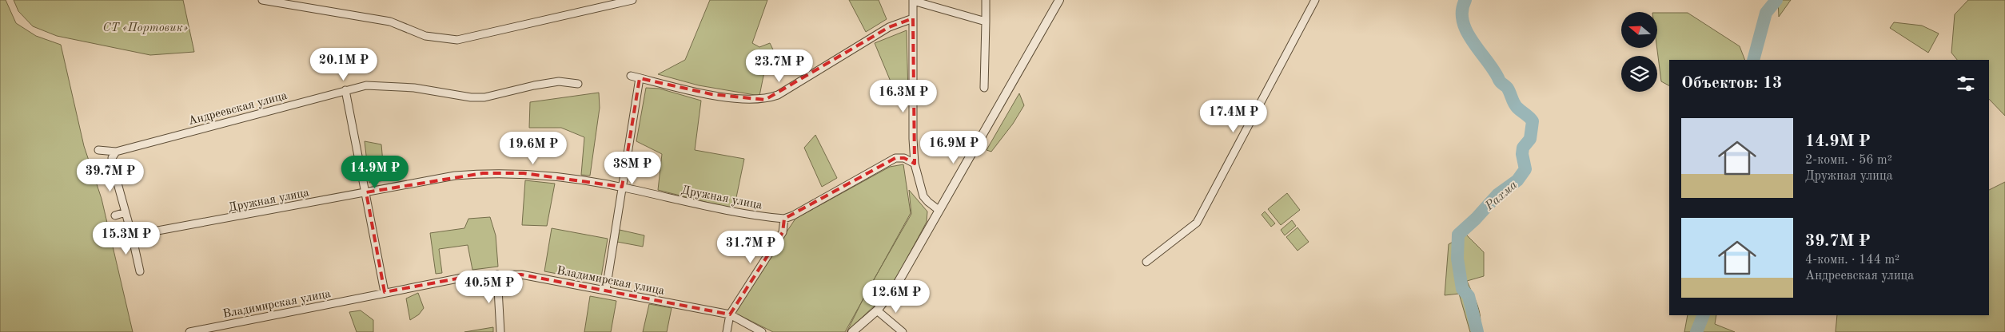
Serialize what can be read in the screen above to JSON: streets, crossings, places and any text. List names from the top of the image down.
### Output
{
  "streets": {
    "street": ["Андреевская улица", "Дружная улица", "Владимирская улица"]
  },
  "water": ["Рахма"],
  "parks": ["СТ «Портовик»"],
  "north": "left",
  "page": {
    "price": [
      "20.1M ₽",
      "23.7M ₽",
      "16.3M ₽",
      "17.4M ₽",
      "16.9M ₽",
      "19.6M ₽",
      "38M ₽",
      "14.9M ₽",
      "39.7M ₽",
      "15.3M ₽",
      "31.7M ₽",
      "40.5M ₽",
      "12.6M ₽"
    ],
    "heading": "Объектов: 13",
    "list": [
      {
        "name": "14.9M ₽",
        "note": "2-комн. · 56 m² · Дружная улица"
      },
      {
        "name": "39.7M ₽",
        "note": "4-комн. · 144 m² · Андреевская улица"
      }
    ]
  }
}
